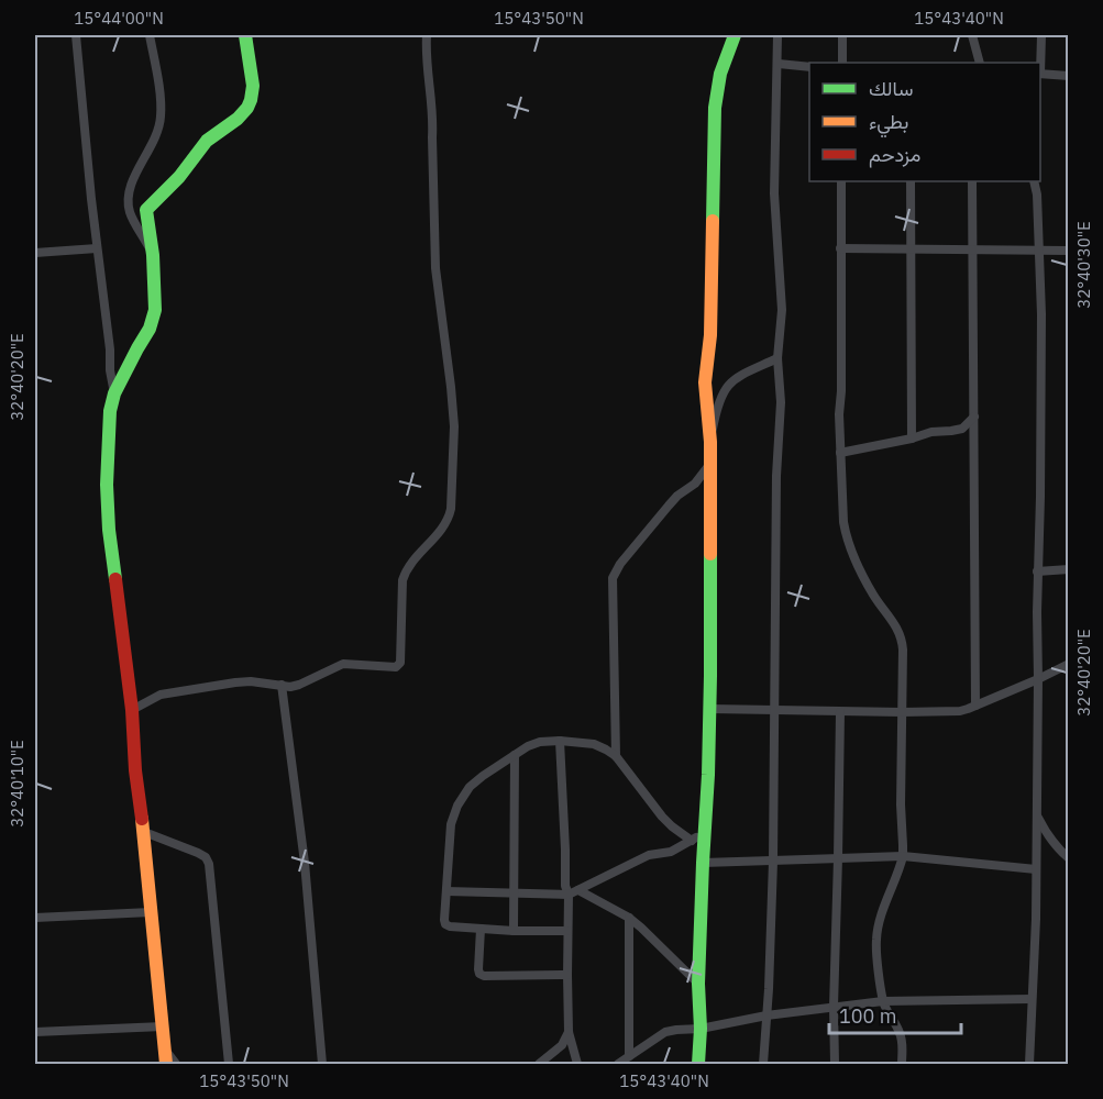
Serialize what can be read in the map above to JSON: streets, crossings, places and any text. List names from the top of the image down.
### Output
{
  "legend": ["سالك", "بطيء", "مزدحم"],
  "scale_bar": "100 m",
  "coordinates": [
    "15°44'00\"N",
    "15°43'50\"N",
    "15°43'40\"N",
    "32°40'30\"E",
    "32°40'20\"E",
    "32°40'10\"E"
  ]
}
